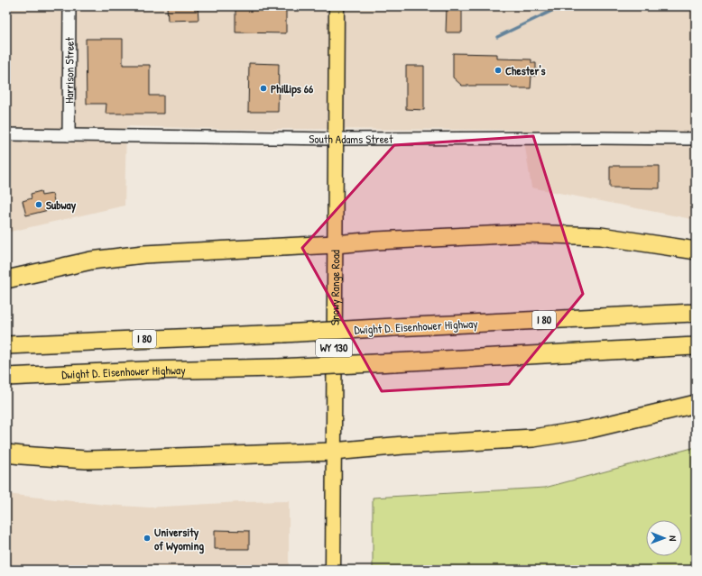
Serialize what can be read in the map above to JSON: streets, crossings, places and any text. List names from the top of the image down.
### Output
{
  "streets": {
    "highway": ["I 80", "Dwight D. Eisenhower Highway"],
    "main road": ["Snowy Range Road", "WY 130"],
    "street": ["Harrison Street", "South Adams Street"]
  },
  "crossings": [
    ["Harrison Street", "South Adams Street"],
    ["South Adams Street", "Snowy Range Road"]
  ],
  "places": [
    "Chester's",
    "Phillips 66",
    "Subway",
    "University of Wyoming"
  ],
  "north": "right"
}
